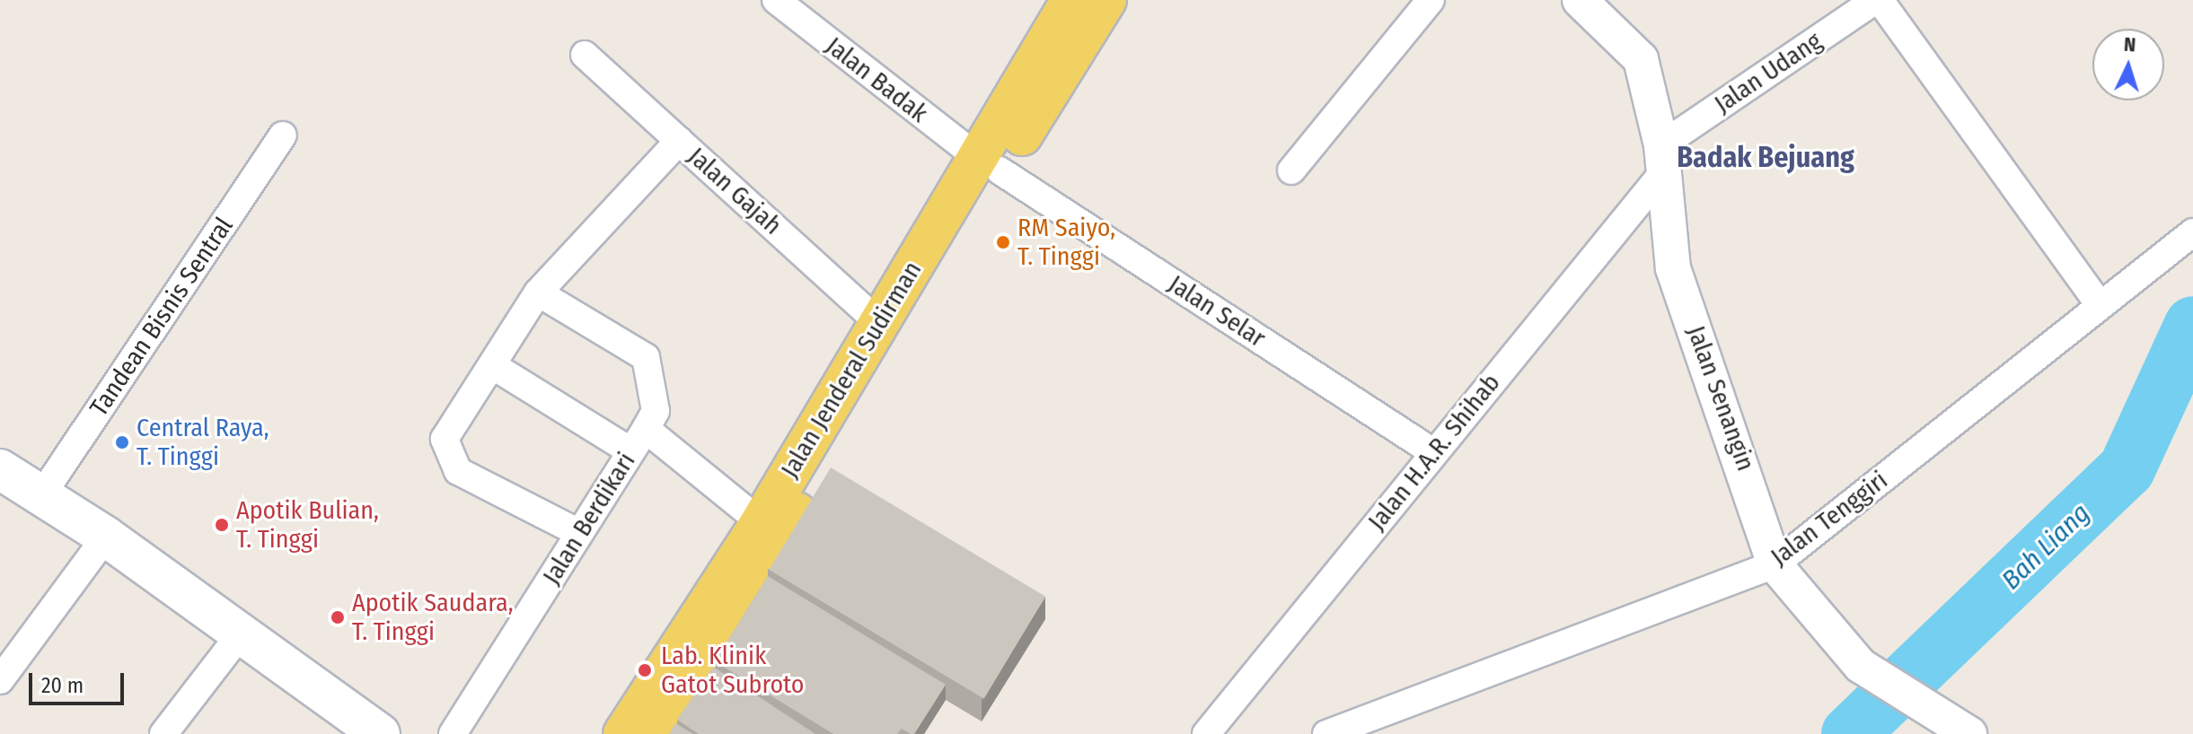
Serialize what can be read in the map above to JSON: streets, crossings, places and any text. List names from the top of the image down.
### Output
{
  "streets": {
    "main road": ["Jalan Jenderal Sudirman"],
    "street": [
      "Jalan Udang",
      "Jalan Badak",
      "Jalan Gajah",
      "Jalan Selar",
      "Tandean Bisnis Sentral",
      "Jalan Senangin",
      "Jalan H.A.R. Shihab",
      "Jalan Berdikari",
      "Jalan Tenggiri"
    ]
  },
  "crossings": [
    ["Jalan Udang", "Jalan Senangin"],
    ["Jalan Udang", "Jalan H.A.R. Shihab"],
    ["Jalan Badak", "Jalan Selar"],
    ["Jalan Badak", "Jalan Jenderal Sudirman"],
    ["Jalan Gajah", "Jalan Jenderal Sudirman"],
    ["Jalan Gajah", "Jalan Berdikari"],
    ["Jalan Selar", "Jalan Jenderal Sudirman"],
    ["Jalan Selar", "Jalan H.A.R. Shihab"],
    ["Jalan Jenderal Sudirman", "Jalan Berdikari"],
    ["Jalan Senangin", "Jalan H.A.R. Shihab"],
    ["Jalan Senangin", "Jalan Tenggiri"]
  ],
  "districts": ["Badak Bejuang"],
  "water": ["Bah Liang"],
  "places": [
    "RM Saiyo, T. Tinggi",
    "Central Raya, T. Tinggi",
    "Apotik Bulian, T. Tinggi",
    "Apotik Saudara, T. Tinggi",
    "Lab. Klinik Gatot Subroto"
  ],
  "scale_bar": "20 m",
  "north": "top"
}
